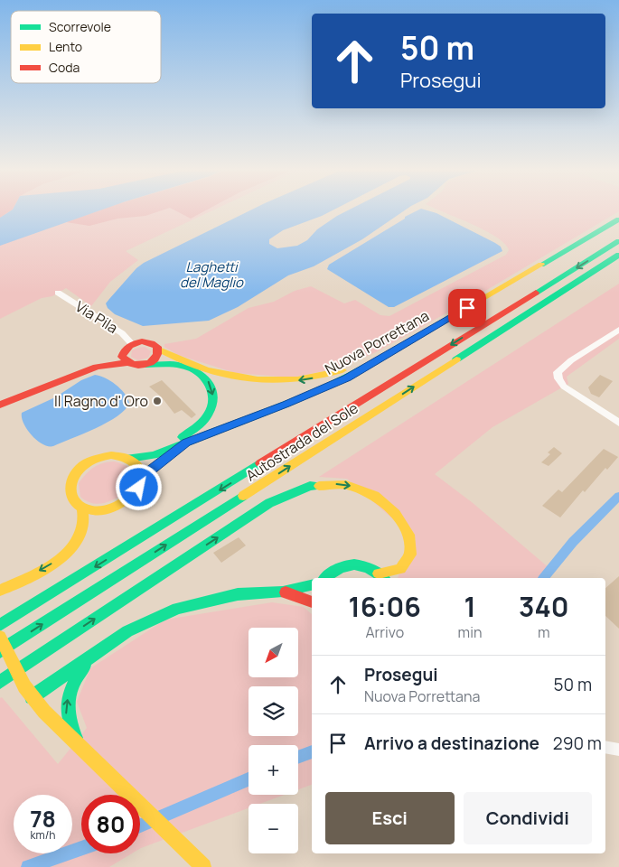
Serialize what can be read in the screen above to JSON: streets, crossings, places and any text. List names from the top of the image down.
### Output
{
  "streets": {
    "highway": ["Nuova Porrettana", "Autostrada del Sole"],
    "street": ["Via Pila"]
  },
  "water": ["Laghetti del Maglio"],
  "places": ["Il Ragno d' Oro"],
  "legend": ["Scorrevole", "Lento", "Coda"],
  "north": "bottom left",
  "page": {
    "turn": ["50 m", "Prosegui"],
    "eta": [
      "16:06",
      "Arrivo",
      "1",
      "min",
      "340",
      "m"
    ],
    "map_buttons": ["+", "−"],
    "list": [
      {
        "name": "Prosegui",
        "note": "Nuova Porrettana",
        "value": "50 m"
      },
      {
        "name": "Arrivo a destinazione",
        "value": "290 m"
      }
    ],
    "buttons": ["Esci", "Condividi"],
    "speed": "78 km/h",
    "limit": "80"
  }
}
